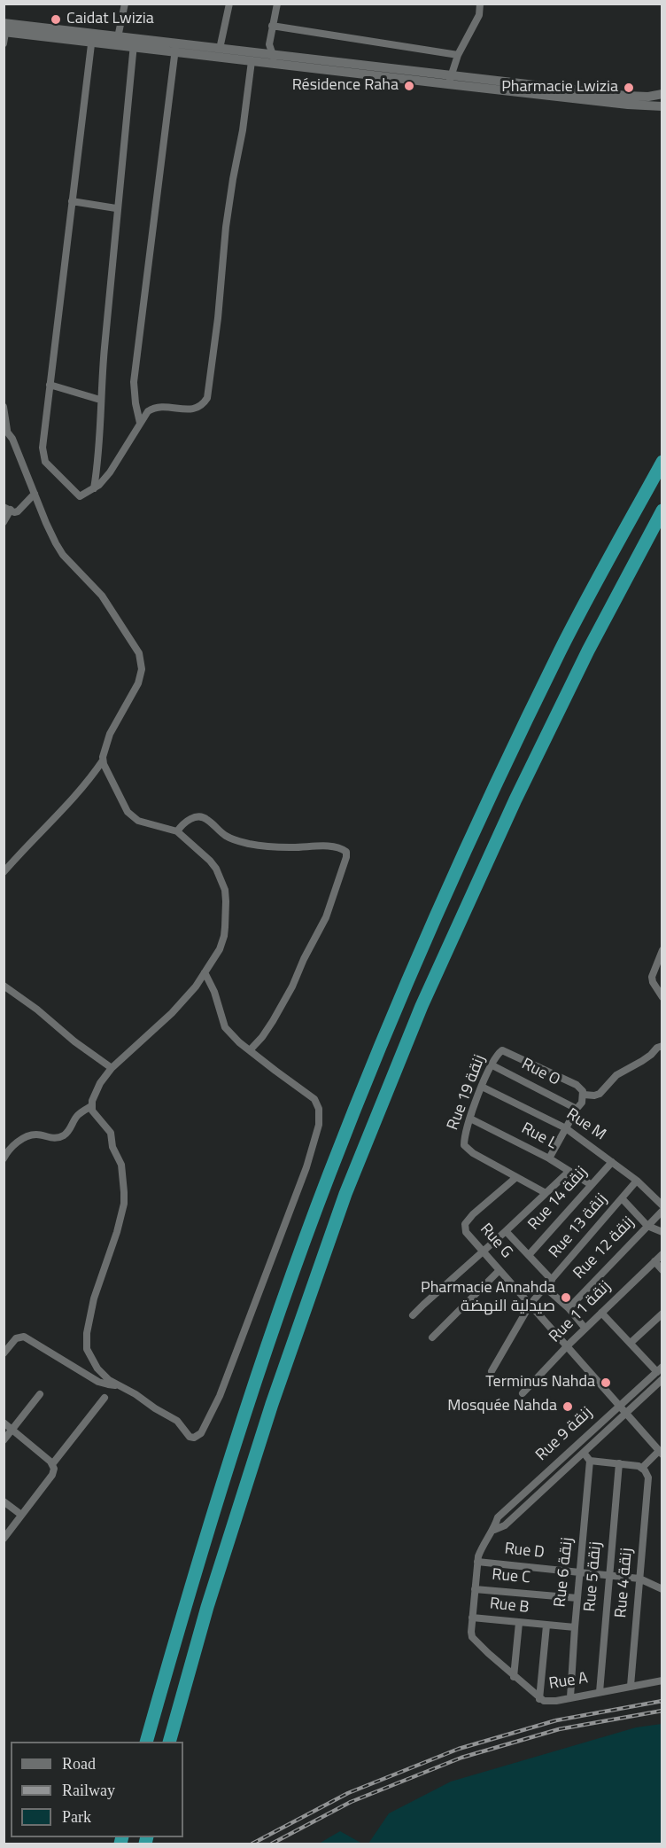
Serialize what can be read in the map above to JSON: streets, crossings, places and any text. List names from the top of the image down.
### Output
{
  "streets": {
    "street": [
      "Rue O",
      "Rue 19 زنقة",
      "Rue M",
      "Rue L",
      "Rue 14 زنقة",
      "Rue 13 زنقة",
      "Rue G",
      "Rue 12 زنقة",
      "Rue 11 زنقة",
      "Rue 9 زنقة",
      "Rue D",
      "Rue 6 زنقة",
      "Rue 5 زنقة",
      "Rue C",
      "Rue 4 زنقة",
      "Rue B",
      "Rue A"
    ]
  },
  "crossings": [
    ["Rue O", "Rue 19 زنقة"],
    ["Rue 19 زنقة", "Rue M"],
    ["Rue 19 زنقة", "Rue L"],
    ["Rue 19 زنقة", "Rue G"],
    ["Rue M", "Rue 14 زنقة"],
    ["Rue M", "Rue 13 زنقة"],
    ["Rue L", "Rue 14 زنقة"],
    ["Rue 13 زنقة", "Rue G"],
    ["Rue G", "Rue 11 زنقة"],
    ["Rue G", "Rue 9 زنقة"],
    ["Rue 9 زنقة", "Rue D"],
    ["Rue 9 زنقة", "Rue C"],
    ["Rue 9 زنقة", "Rue B"],
    ["Rue 9 زنقة", "Rue A"],
    ["Rue D", "Rue 6 زنقة"],
    ["Rue D", "Rue 5 زنقة"],
    ["Rue D", "Rue 4 زنقة"],
    ["Rue 6 زنقة", "Rue C"],
    ["Rue 6 زنقة", "Rue B"],
    ["Rue 6 زنقة", "Rue A"],
    ["Rue 5 زنقة", "Rue A"],
    ["Rue 4 زنقة", "Rue A"]
  ],
  "places": [
    "Caidat Lwizia",
    "Résidence Raha",
    "Pharmacie Lwizia",
    "Pharmacie Annahda صيدلية النهضة",
    "Terminus Nahda",
    "Mosquée Nahda"
  ],
  "legend": ["Road", "Railway", "Park"]
}
